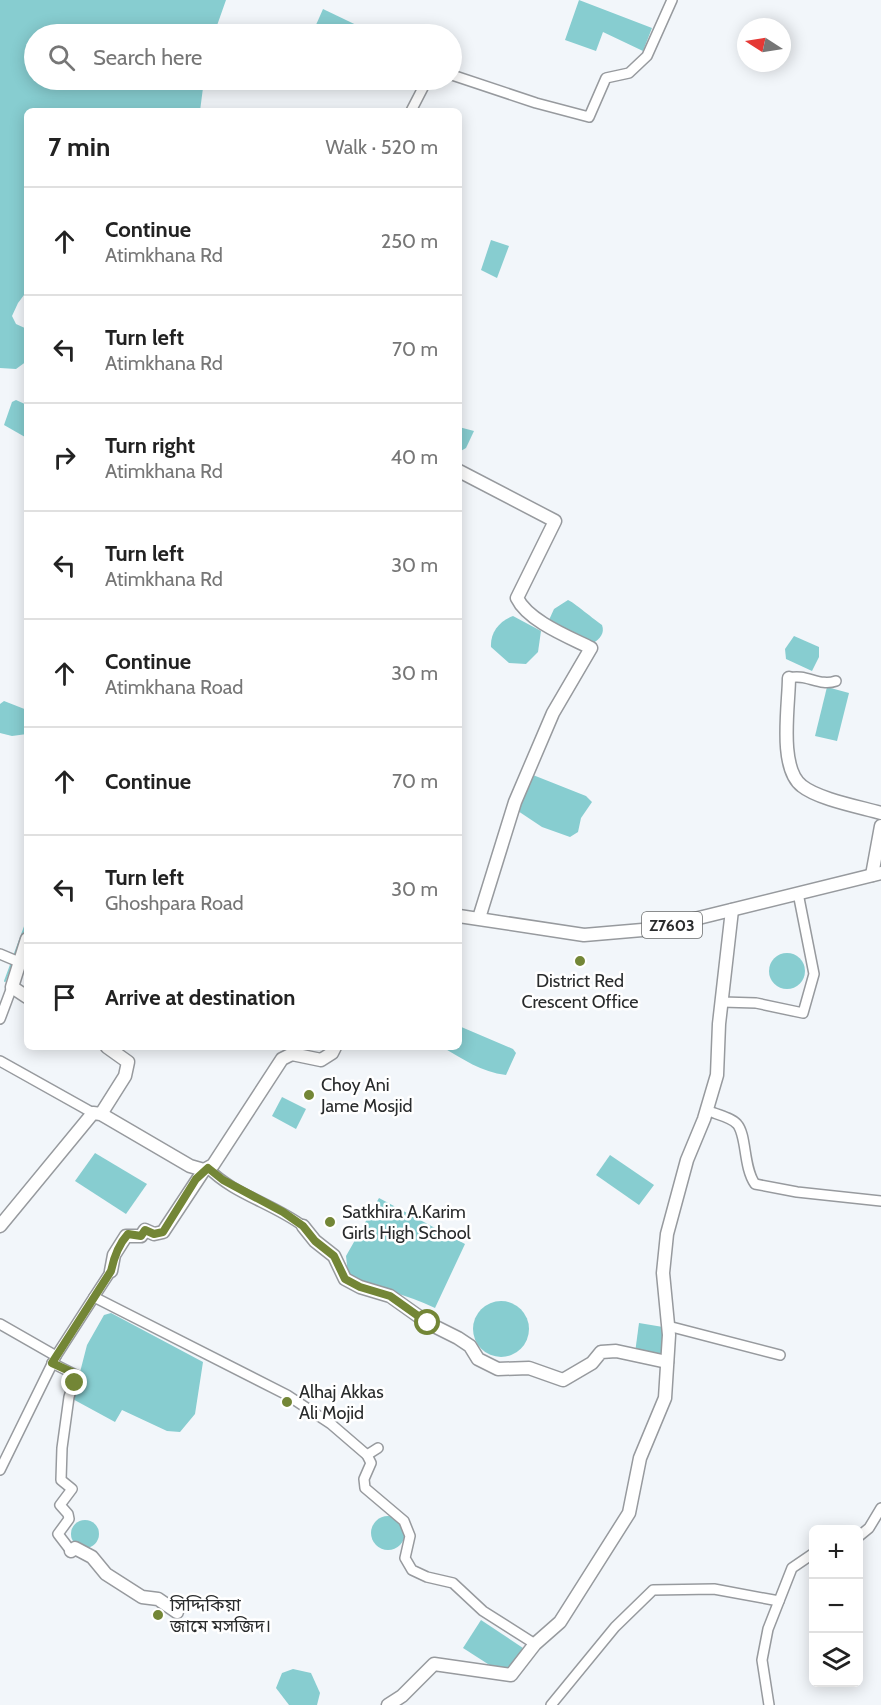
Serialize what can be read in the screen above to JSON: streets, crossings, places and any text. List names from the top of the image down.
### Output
{
  "streets": {
    "main road": ["Z7603"]
  },
  "places": [
    "District Red Crescent Office",
    "Choy Ani Jame Mosjid",
    "Satkhira A.Karim Girls High School",
    "Alhaj Akkas Ali Mojid",
    "সিদ্দিকিয়া জামে মসজিদ।"
  ],
  "north": "left",
  "page": {
    "search": "Search here",
    "heading": ["7 min", "Walk · 520 m"],
    "list": [
      ["Continue", "Atimkhana Rd", "250 m"],
      ["Turn left", "Atimkhana Rd", "70 m"],
      ["Turn right", "Atimkhana Rd", "40 m"],
      ["Turn left", "Atimkhana Rd", "30 m"],
      ["Continue", "Atimkhana Road", "30 m"],
      ["Continue", "70 m"],
      ["Turn left", "Ghoshpara Road", "30 m"],
      "Arrive at destination"
    ],
    "map_buttons": ["+", "−"]
  }
}
